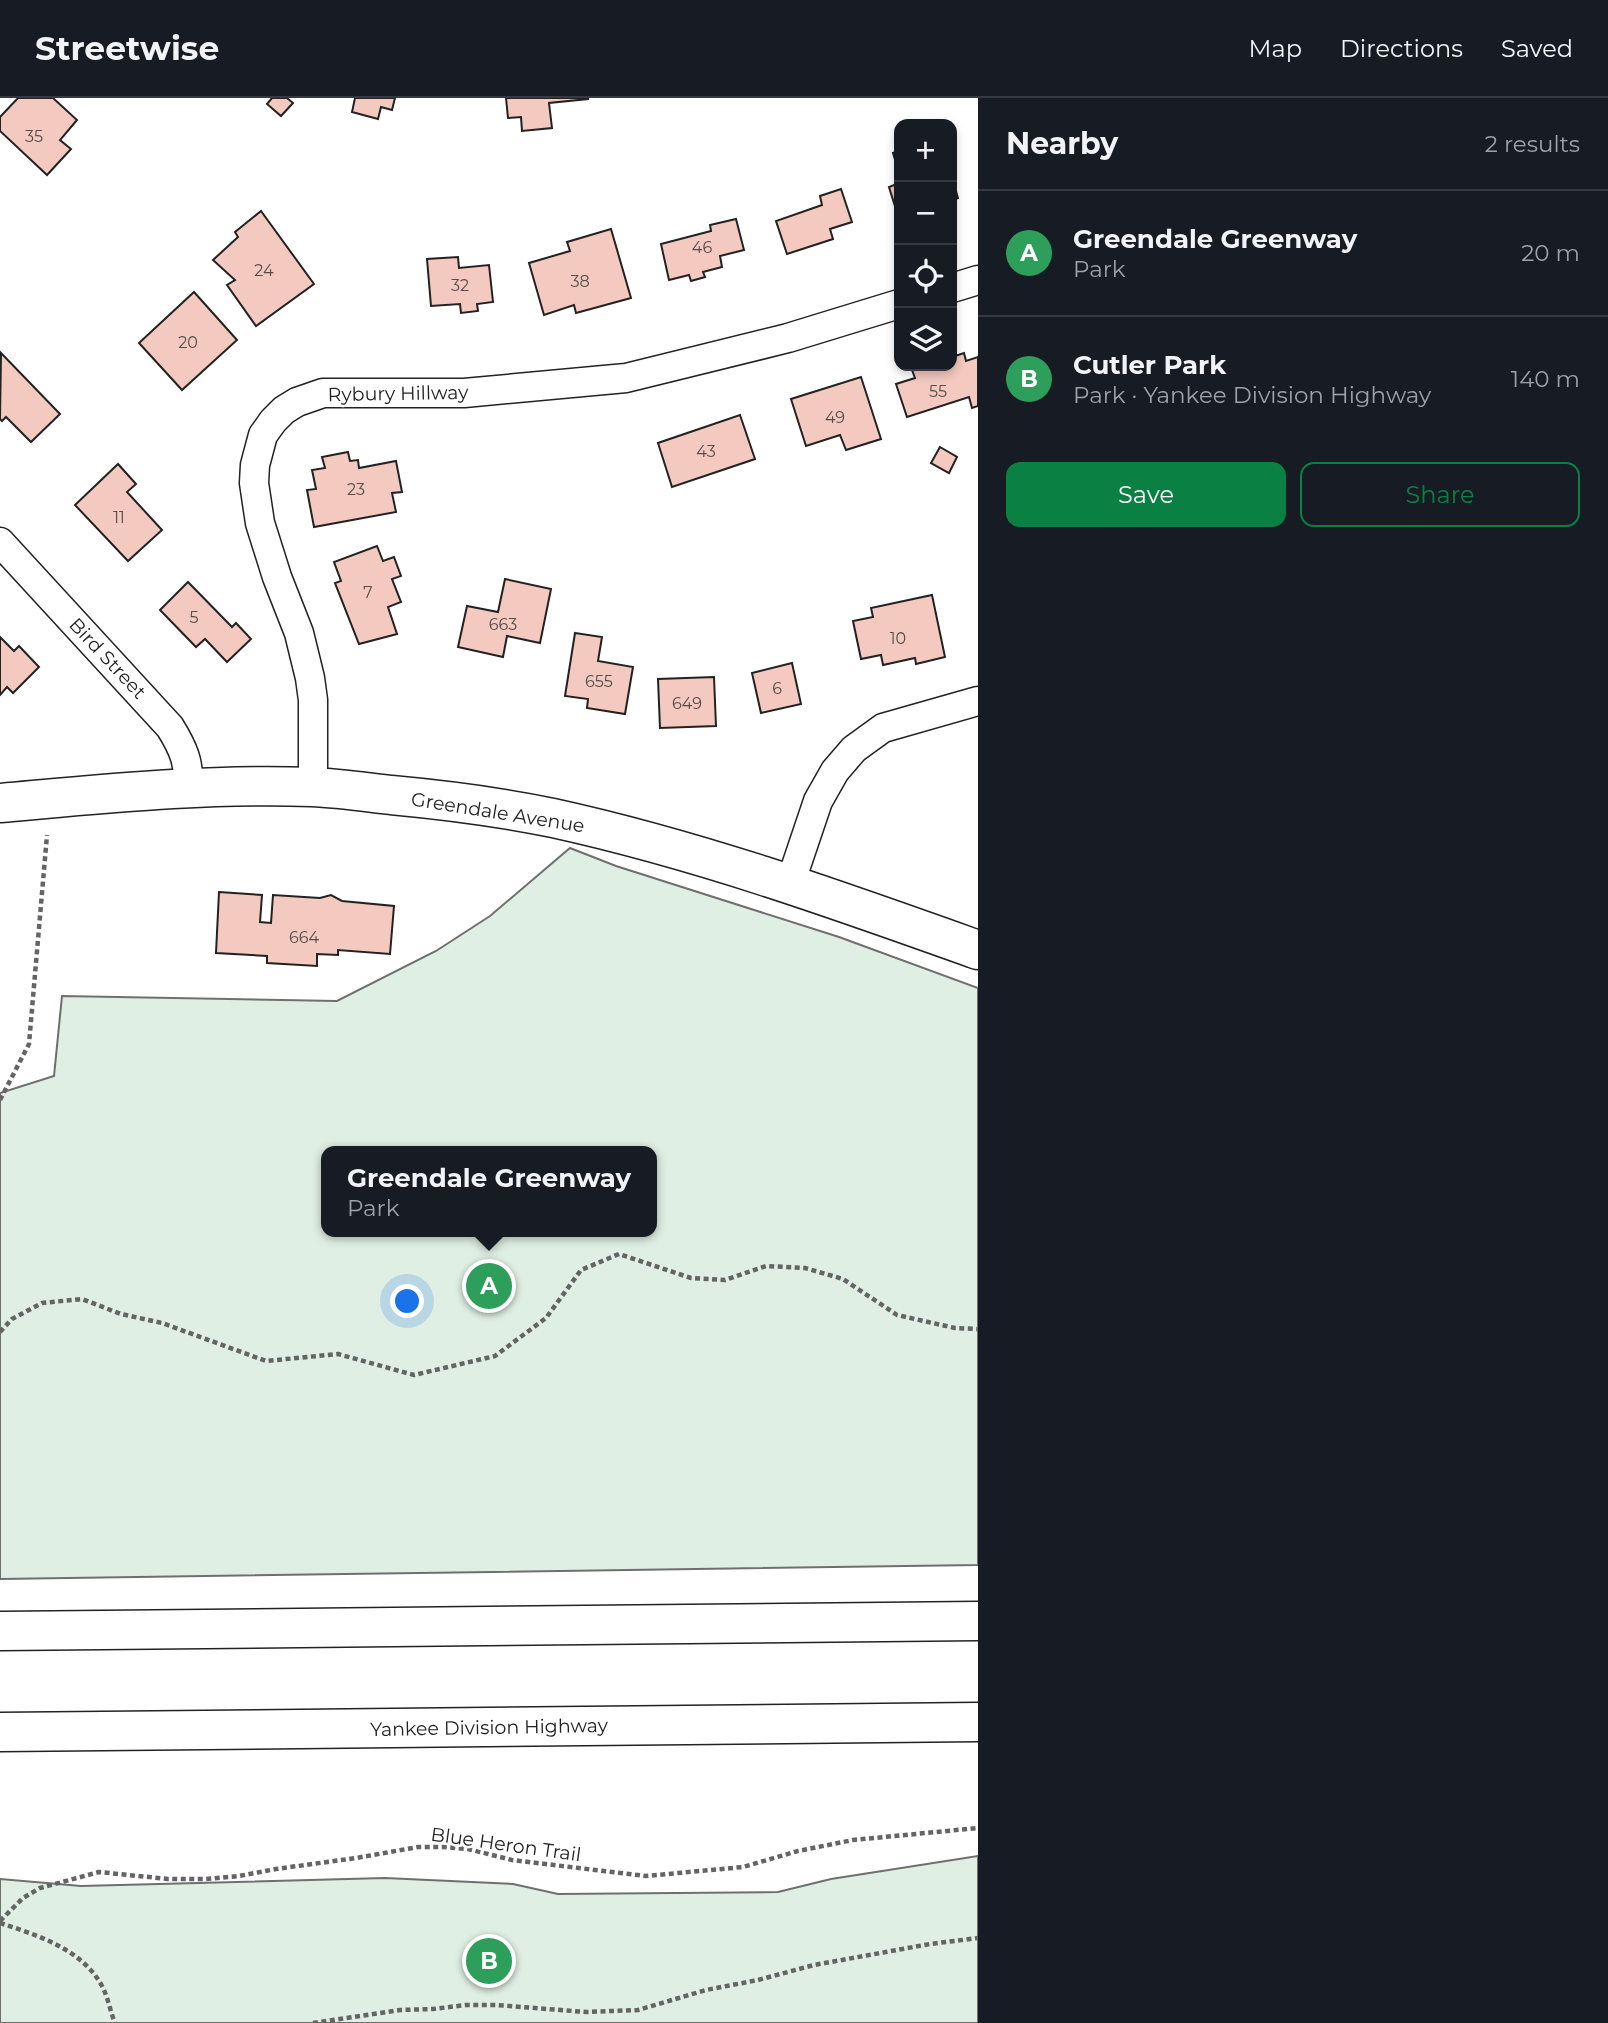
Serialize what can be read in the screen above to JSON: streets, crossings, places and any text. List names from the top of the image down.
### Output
{
  "streets": {
    "main road": ["Greendale Avenue", "Yankee Division Highway"],
    "street": ["Rybury Hillway", "Bird Street"],
    "path": ["Blue Heron Trail"]
  },
  "crossings": [
    ["Rybury Hillway", "Greendale Avenue"],
    ["Bird Street", "Greendale Avenue"]
  ],
  "house_numbers": [
    "35",
    "46",
    "24",
    "38",
    "32",
    "20",
    "55",
    "49",
    "43",
    "23",
    "11",
    "7",
    "5",
    "663",
    "10",
    "655",
    "6",
    "649",
    "664"
  ],
  "page": {
    "header": "Streetwise",
    "nav": ["Map", "Directions", "Saved"],
    "heading": ["Nearby", "2 results"],
    "map_buttons": ["+", "−"],
    "list": [
      {
        "mark": "A",
        "name": "Greendale Greenway",
        "note": "Park",
        "value": "20 m"
      },
      {
        "mark": "B",
        "name": "Cutler Park",
        "note": "Park · Yankee Division Highway",
        "value": "140 m"
      }
    ],
    "buttons": ["Save", "Share"],
    "popup": ["Greendale Greenway", "Park"],
    "pins": ["A", "B"]
  }
}
